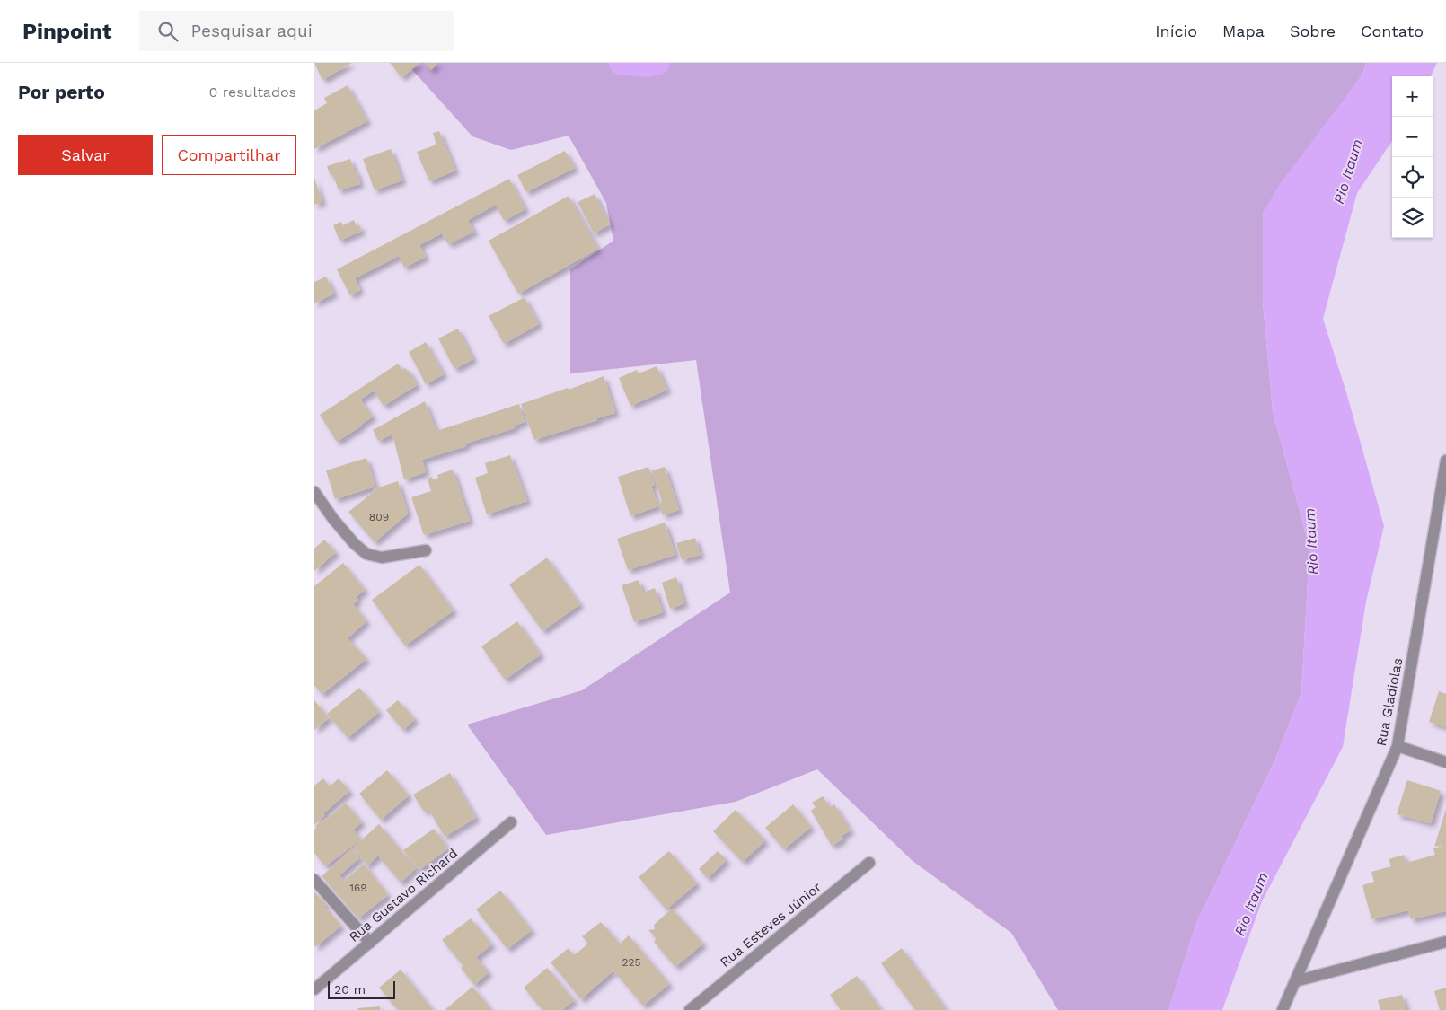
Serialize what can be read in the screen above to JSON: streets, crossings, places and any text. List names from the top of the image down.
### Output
{
  "streets": {
    "street": ["Rua Gladiolas", "Rua Gustavo Richard", "Rua Esteves Júnior"]
  },
  "water": ["Rio Itaum"],
  "house_numbers": ["809", "169", "225"],
  "scale_bar": "20 m",
  "page": {
    "header": "Pinpoint",
    "search": "Pesquisar aqui",
    "nav": [
      "Início",
      "Mapa",
      "Sobre",
      "Contato"
    ],
    "heading": ["Por perto", "0 resultados"],
    "map_buttons": ["+", "−"],
    "buttons": ["Salvar", "Compartilhar"],
    "scale": "20 m"
  }
}
